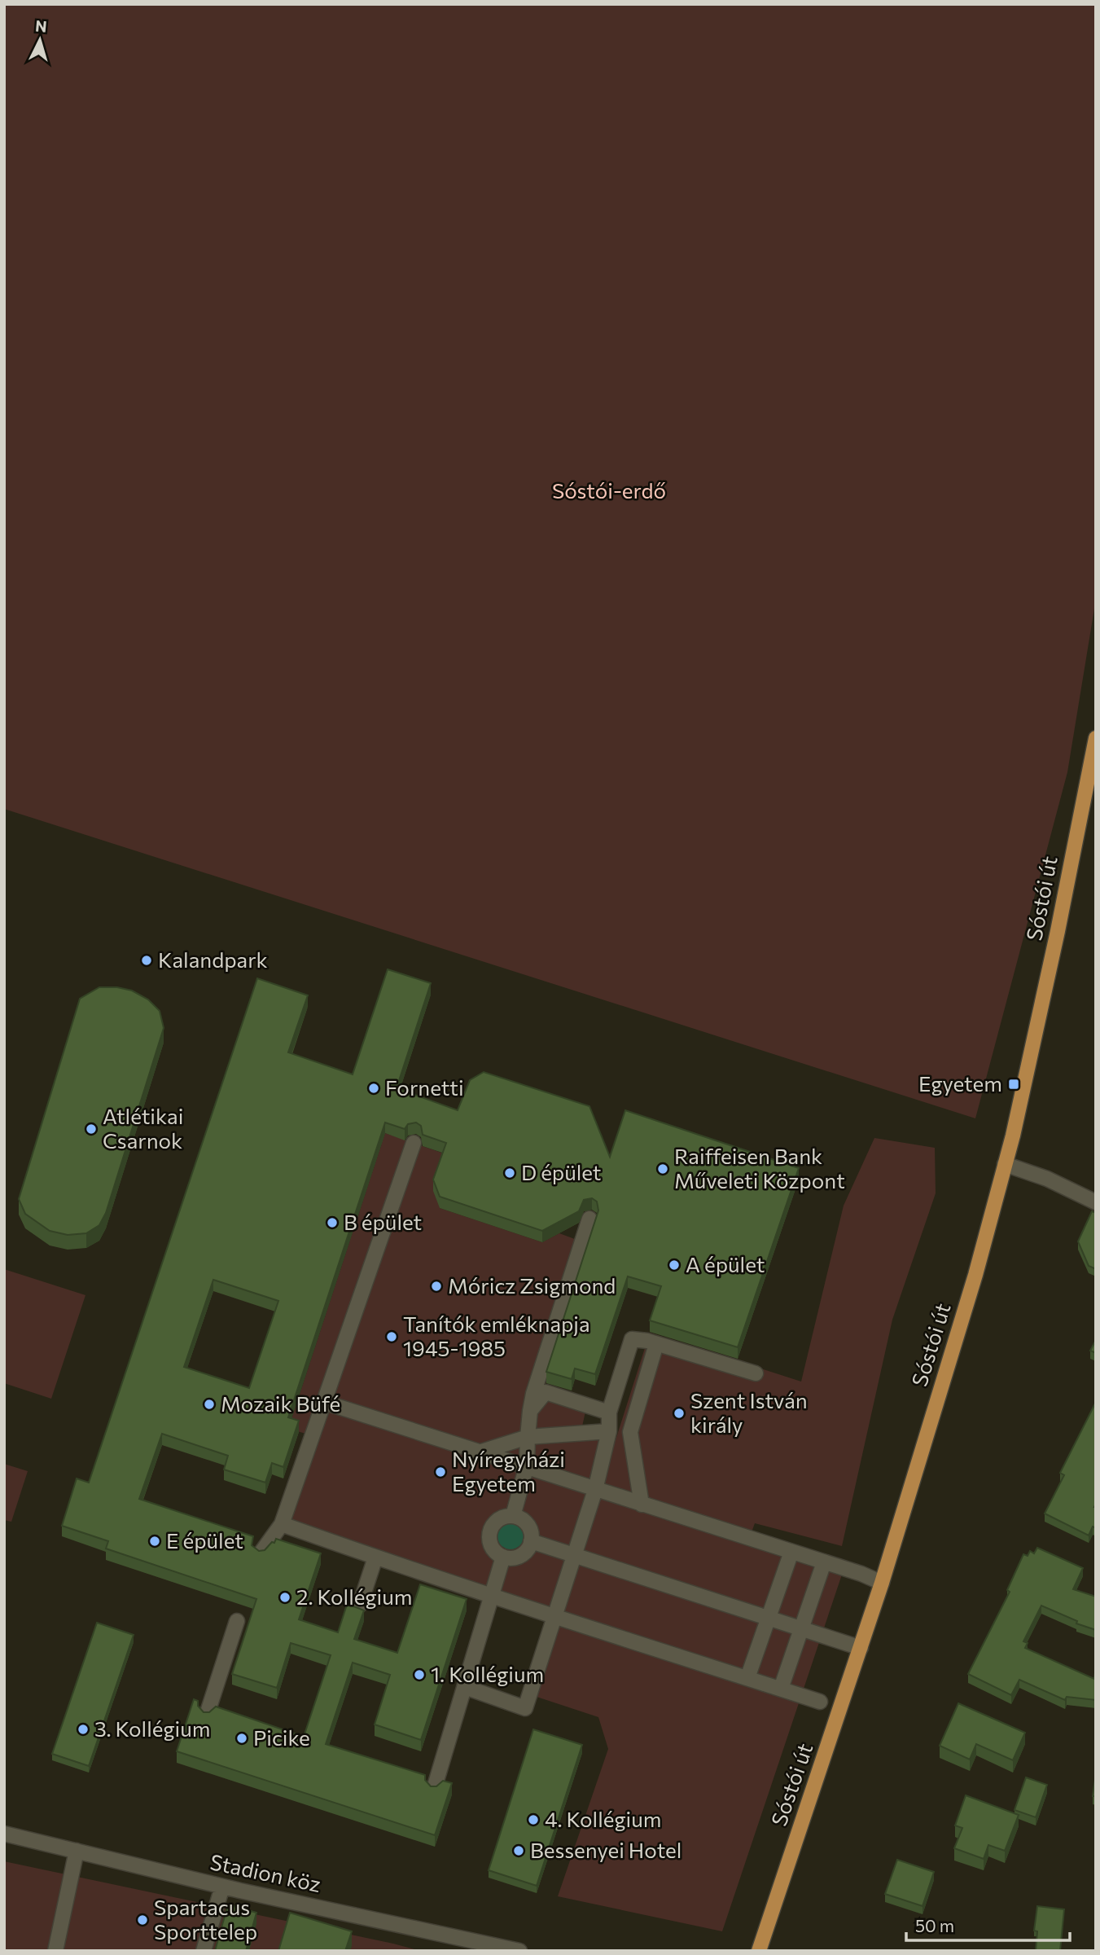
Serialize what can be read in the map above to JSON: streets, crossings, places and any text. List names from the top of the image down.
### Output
{
  "streets": {
    "main road": ["Sóstói út"],
    "street": ["Stadion köz"]
  },
  "parks": ["Sóstói-erdő"],
  "places": {
    "other": [
      "Kalandpark",
      "Fornetti",
      "Atlétikai Csarnok",
      "Raiffeisen Bank Műveleti Központ",
      "D épület",
      "B épület",
      "A épület",
      "Móricz Zsigmond",
      "Tanítók emléknapja 1945-1985",
      "Mozaik Büfé",
      "Szent István király",
      "Nyíregyházi Egyetem",
      "E épület",
      "2. Kollégium",
      "1. Kollégium",
      "3. Kollégium",
      "Picike",
      "4. Kollégium",
      "Bessenyei Hotel",
      "Spartacus Sporttelep"
    ],
    "transit": ["Egyetem"]
  },
  "scale_bar": "50 m",
  "north": "top"
}
